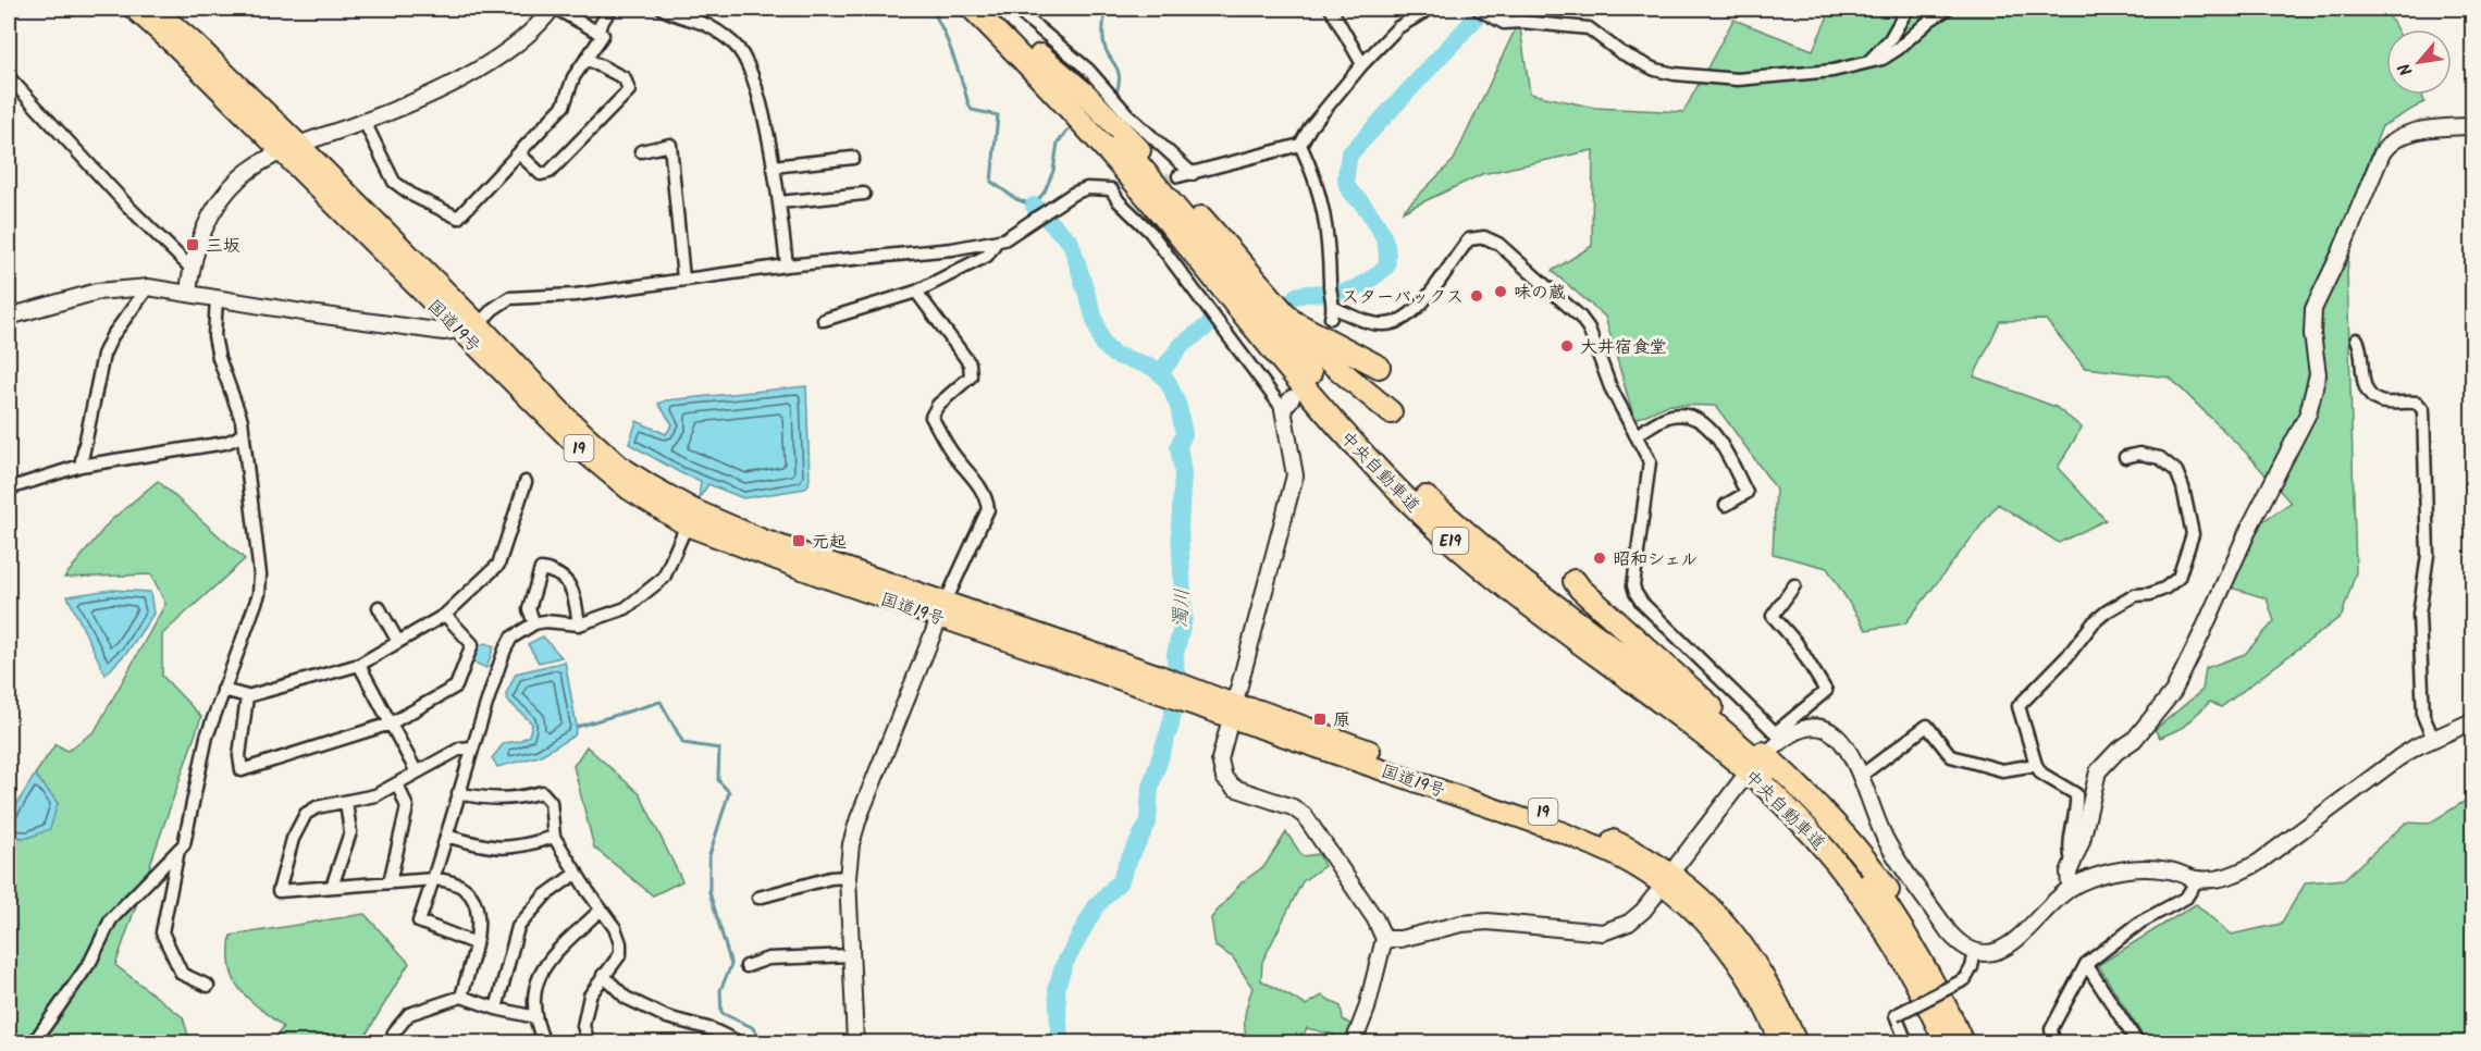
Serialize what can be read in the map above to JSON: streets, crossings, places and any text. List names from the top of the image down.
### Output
{
  "streets": {
    "highway": [
      "国道19号",
      "19",
      "中央自動車道",
      "E19"
    ]
  },
  "water": ["濁川"],
  "places": {
    "transit": ["三坂", "元起", "原"],
    "other": [
      "味の蔵",
      "スターバックス",
      "大井宿食堂",
      "昭和シェル"
    ]
  },
  "north": "bottom left"
}
